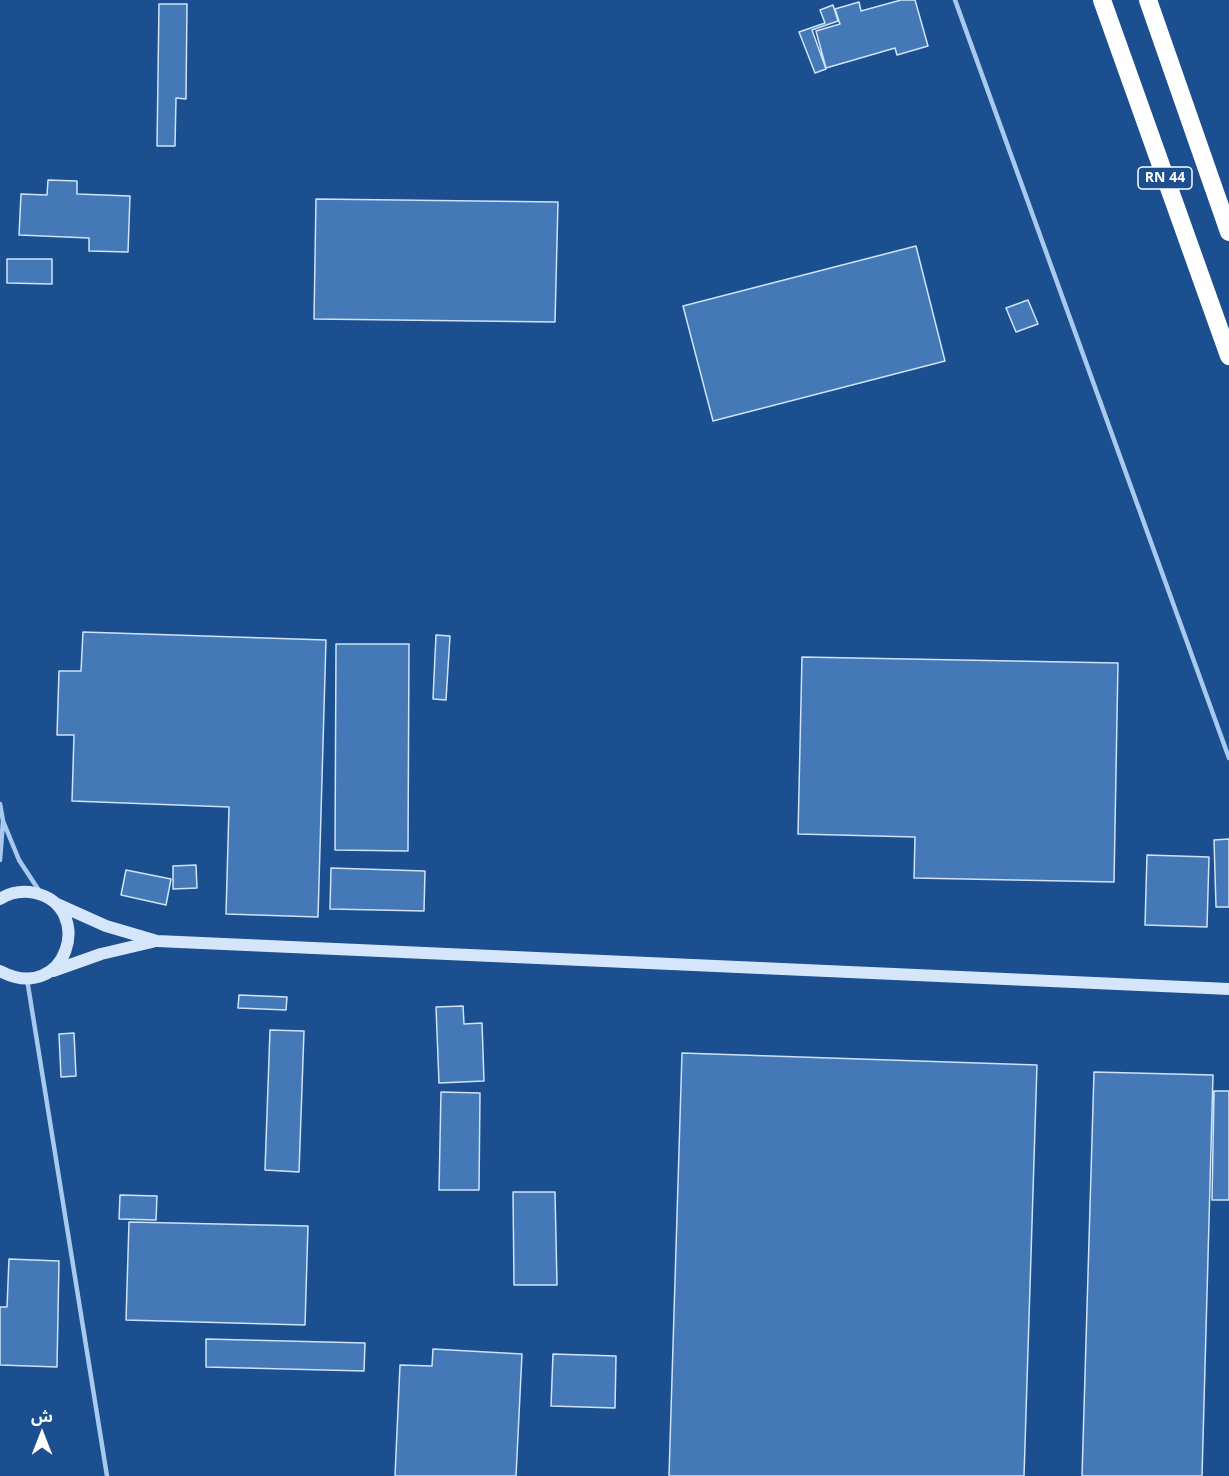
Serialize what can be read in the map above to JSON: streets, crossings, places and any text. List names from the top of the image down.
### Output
{
  "streets": {
    "highway": ["RN 44"]
  },
  "north": "top"
}
